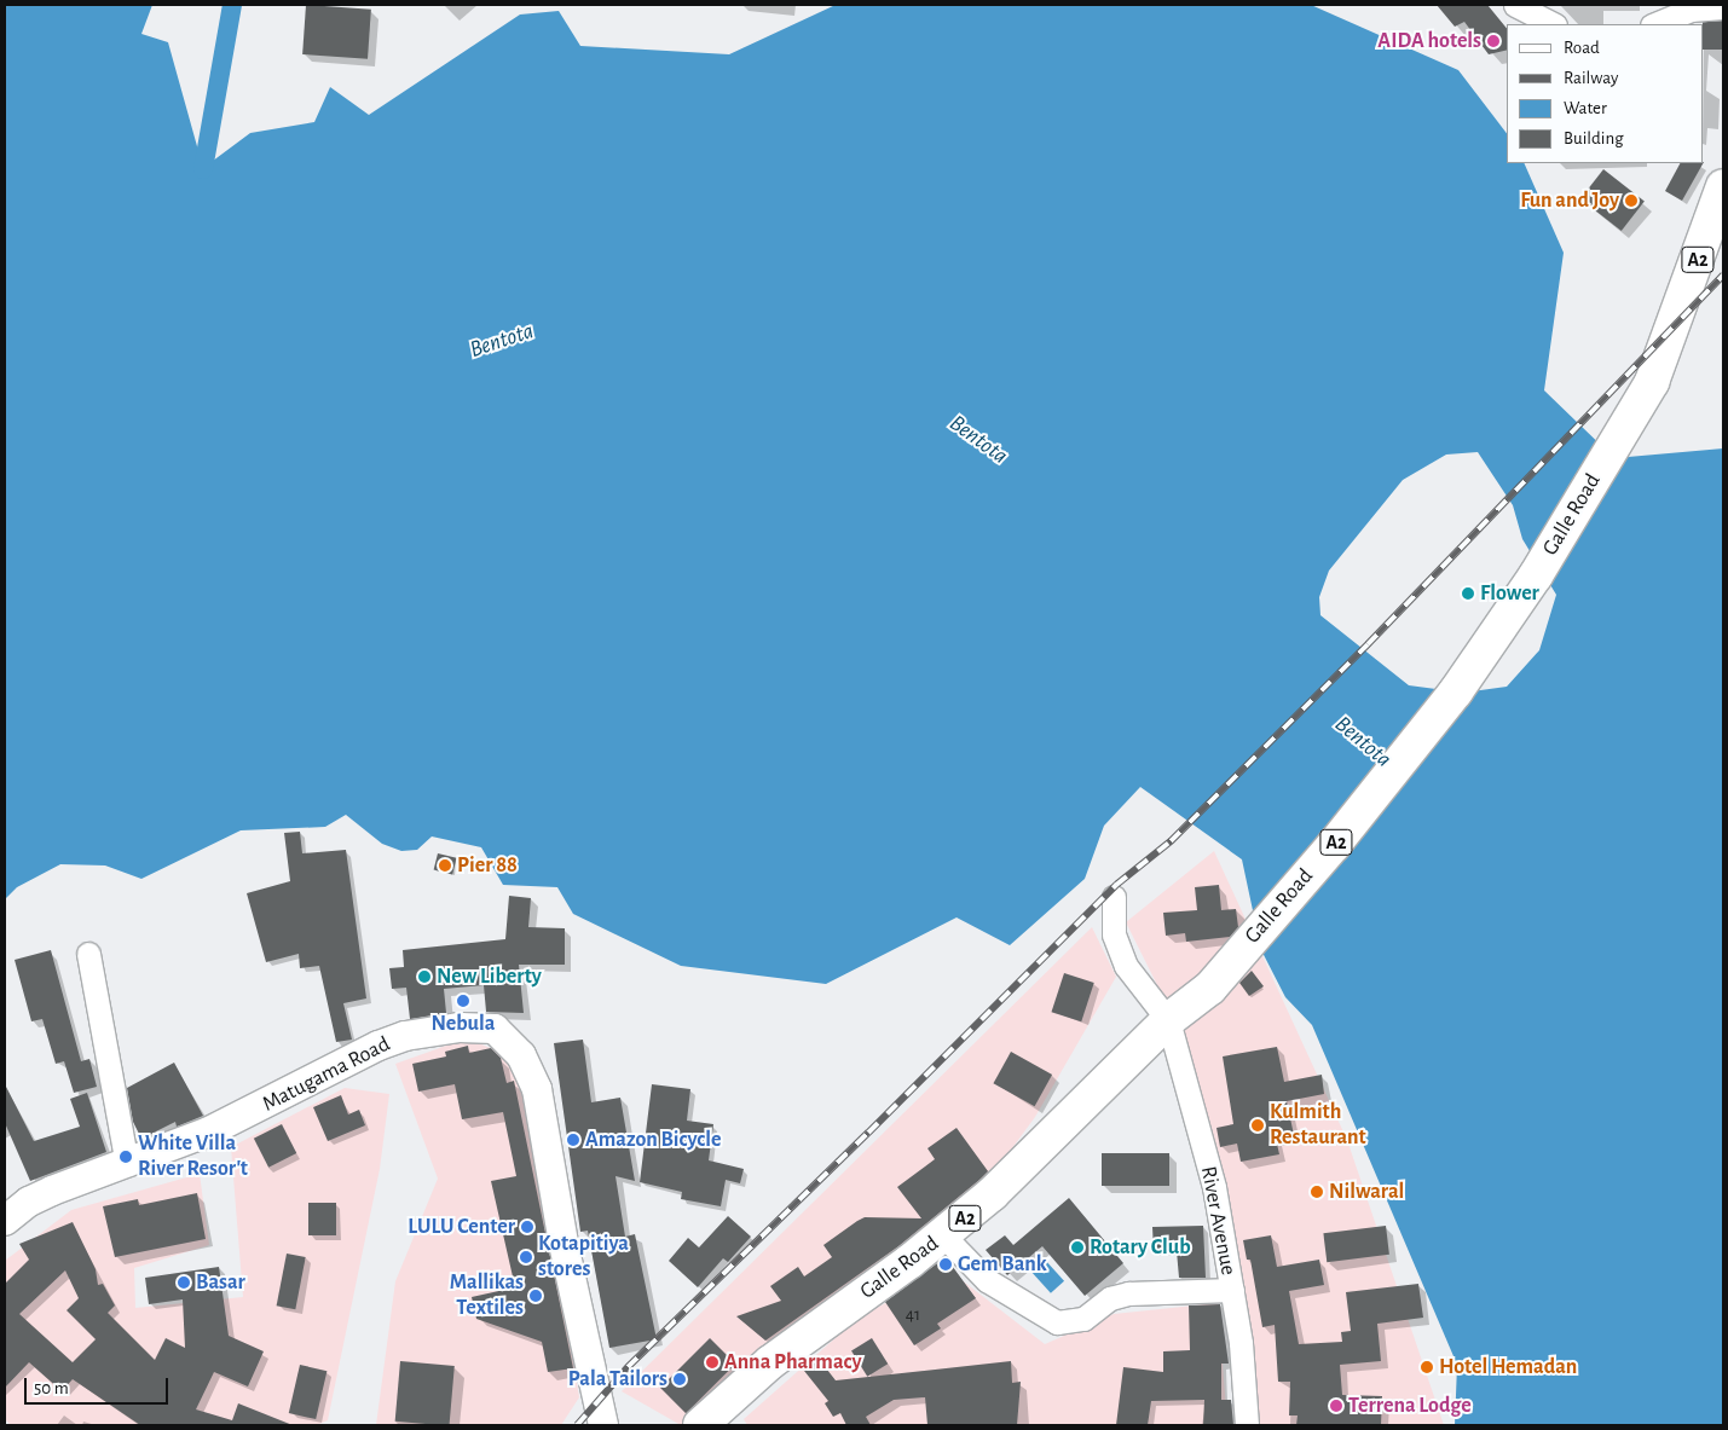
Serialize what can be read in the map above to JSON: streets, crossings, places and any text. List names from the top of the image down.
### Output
{
  "streets": {
    "highway": ["A2", "Galle Road"],
    "main road": ["Matugama Road"],
    "street": ["River Avenue"]
  },
  "crossings": [
    ["Galle Road", "River Avenue"]
  ],
  "water": ["Bentota"],
  "places": [
    "AIDA hotels",
    "Fun and Joy",
    "Flower",
    "Pier 88",
    "New Liberty",
    "Nebula",
    "Kulmith Restaurant",
    "Amazon Bicycle",
    "White Villa River Resor't",
    "Nilwaral",
    "LULU Center",
    "Rotary Club",
    "Kotapitiya stores",
    "Gem Bank",
    "Basar",
    "Mallikas Textiles",
    "Anna Pharmacy",
    "Hotel Hemadan",
    "Pala Tailors",
    "Terrena Lodge"
  ],
  "house_numbers": ["41"],
  "legend": [
    "Road",
    "Railway",
    "Water",
    "Building"
  ],
  "scale_bar": "50 m"
}
